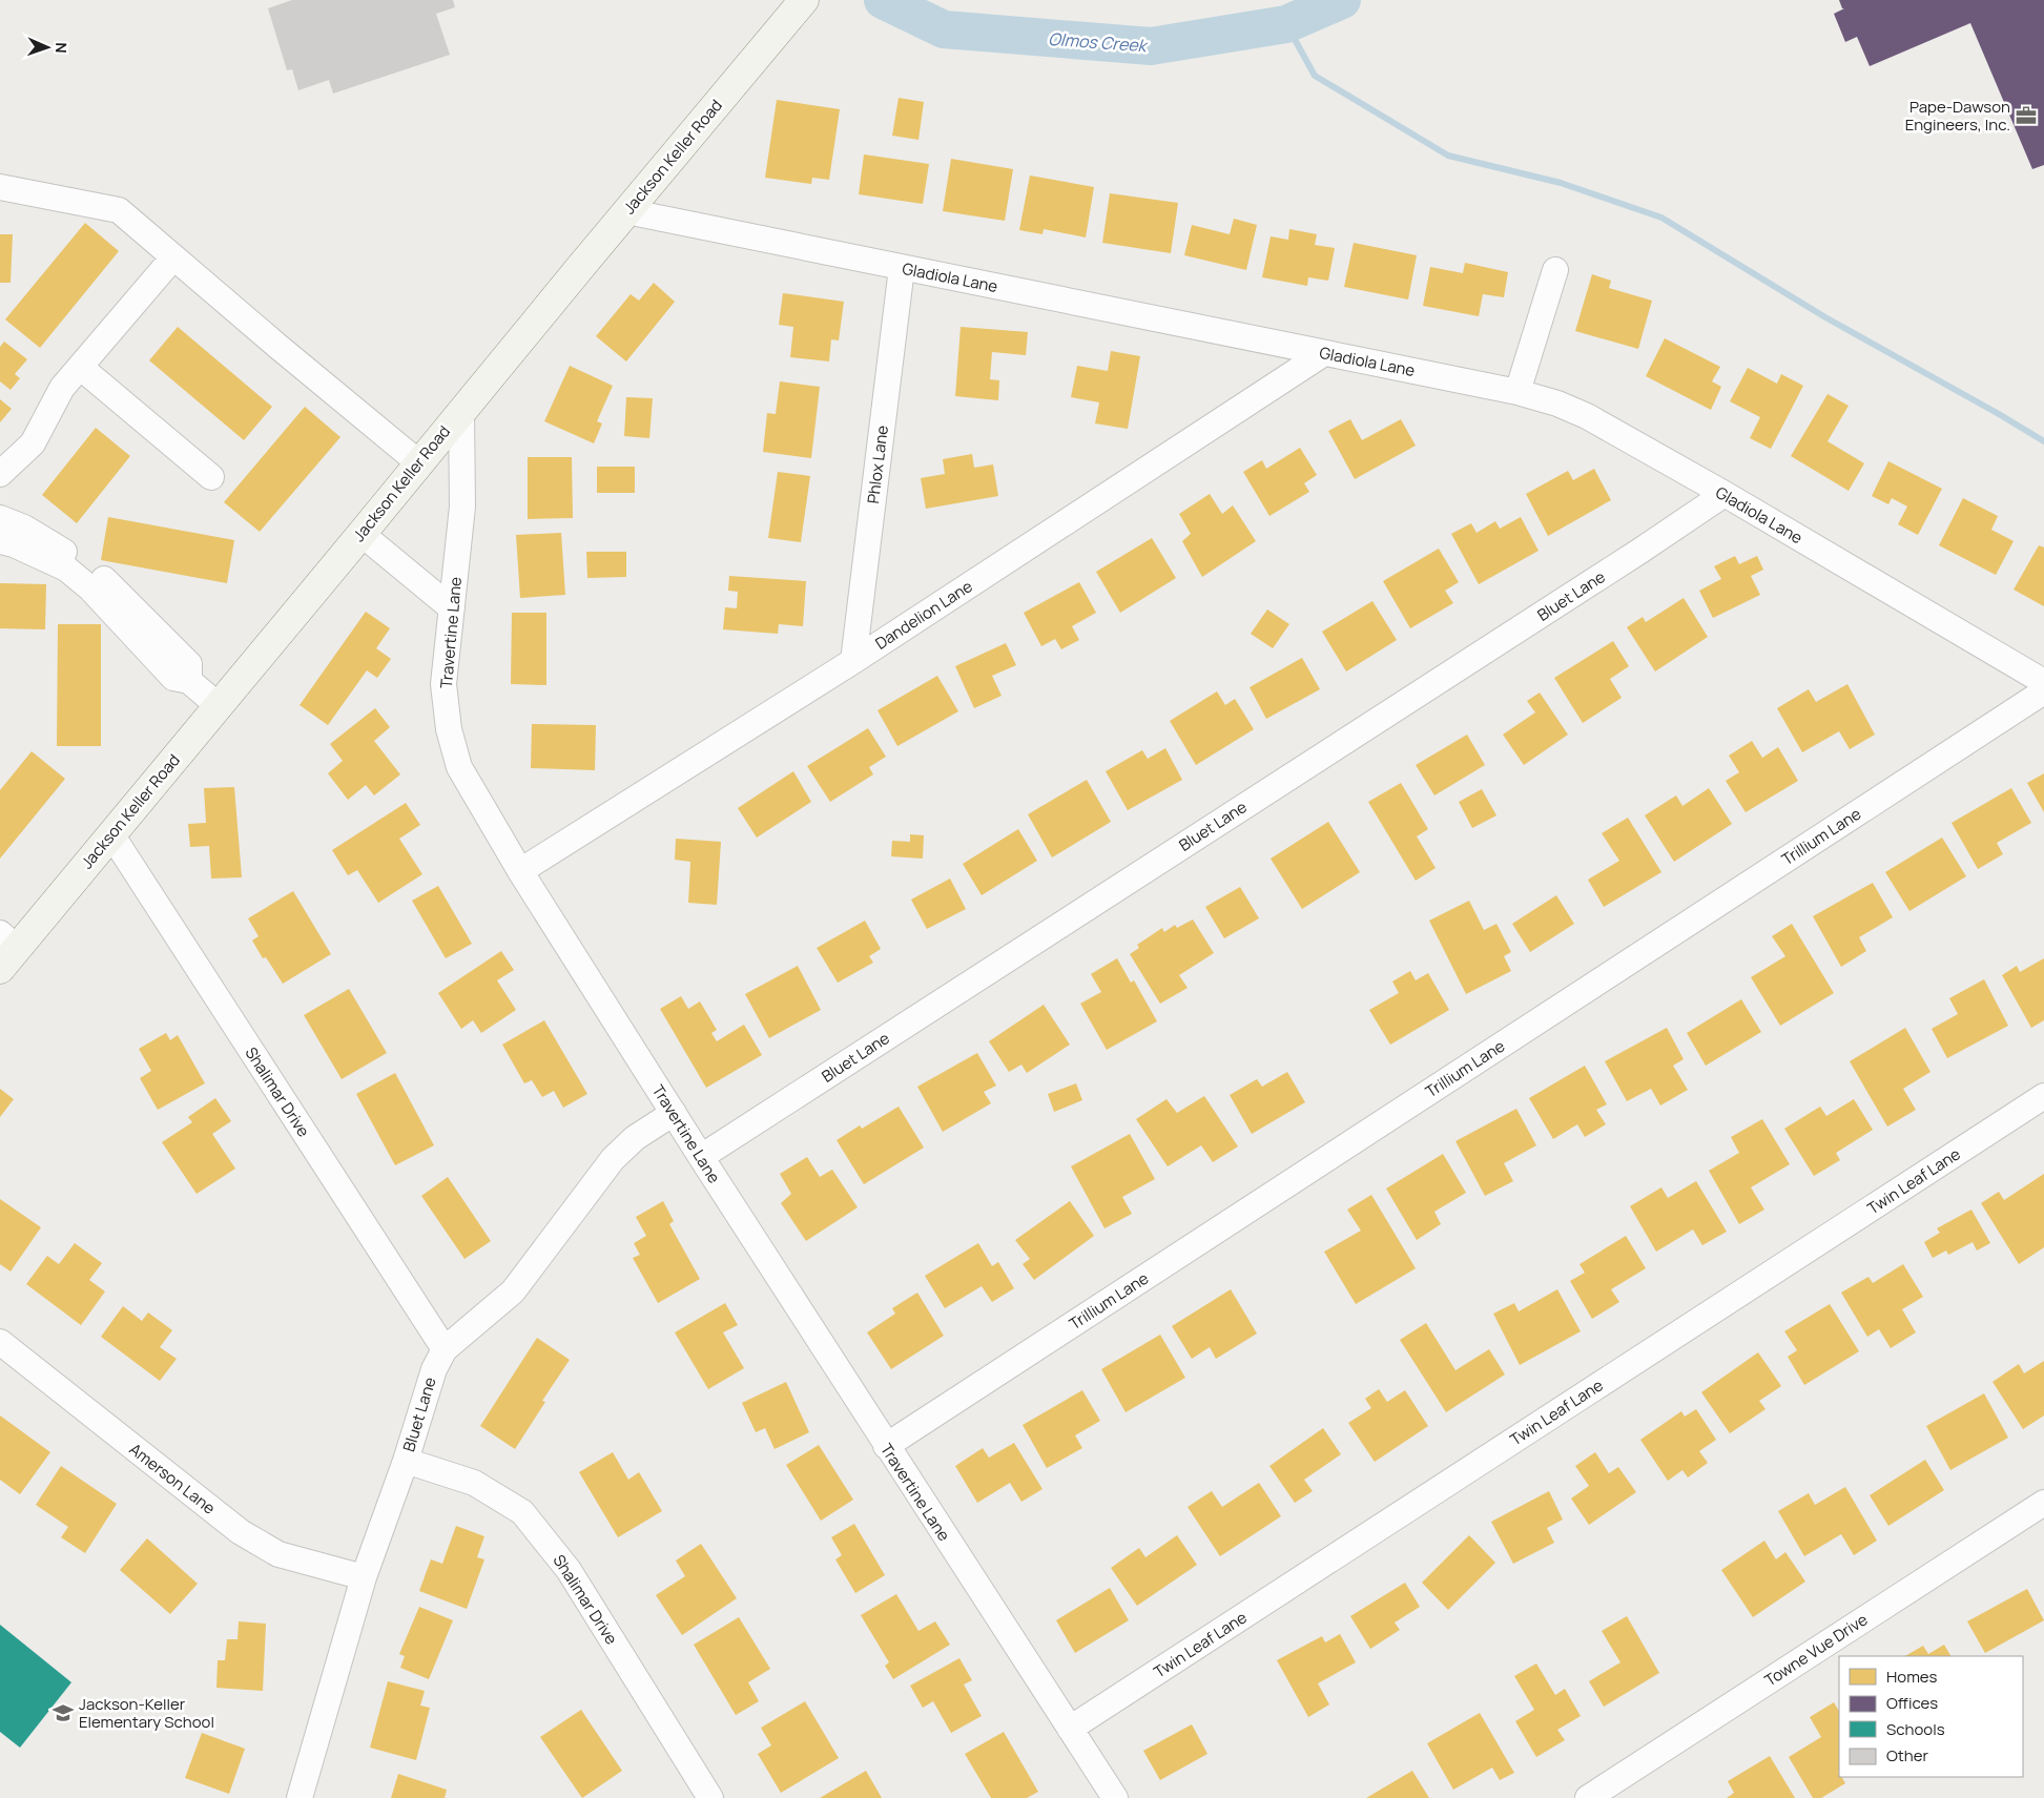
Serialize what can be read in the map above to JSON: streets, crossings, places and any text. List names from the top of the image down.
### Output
{
  "streets": {
    "main road": ["Jackson Keller Road"],
    "street": [
      "Gladiola Lane",
      "Phlox Lane",
      "Bluet Lane",
      "Dandelion Lane",
      "Travertine Lane",
      "Trillium Lane",
      "Shalimar Drive",
      "Twin Leaf Lane",
      "Amerson Lane",
      "Towne Vue Drive"
    ]
  },
  "crossings": [
    ["Jackson Keller Road", "Gladiola Lane"],
    ["Jackson Keller Road", "Travertine Lane"],
    ["Jackson Keller Road", "Shalimar Drive"],
    ["Gladiola Lane", "Phlox Lane"],
    ["Gladiola Lane", "Bluet Lane"],
    ["Gladiola Lane", "Dandelion Lane"],
    ["Phlox Lane", "Dandelion Lane"],
    ["Bluet Lane", "Travertine Lane"],
    ["Bluet Lane", "Shalimar Drive"],
    ["Bluet Lane", "Amerson Lane"],
    ["Dandelion Lane", "Travertine Lane"],
    ["Travertine Lane", "Trillium Lane"],
    ["Travertine Lane", "Twin Leaf Lane"]
  ],
  "water": ["Olmos Creek"],
  "places": {
    "office": ["Pape-Dawson Engineers, Inc."],
    "school or university": ["Jackson-Keller Elementary School"]
  },
  "legend": [
    "Homes",
    "Offices",
    "Schools",
    "Other"
  ],
  "north": "right"
}
